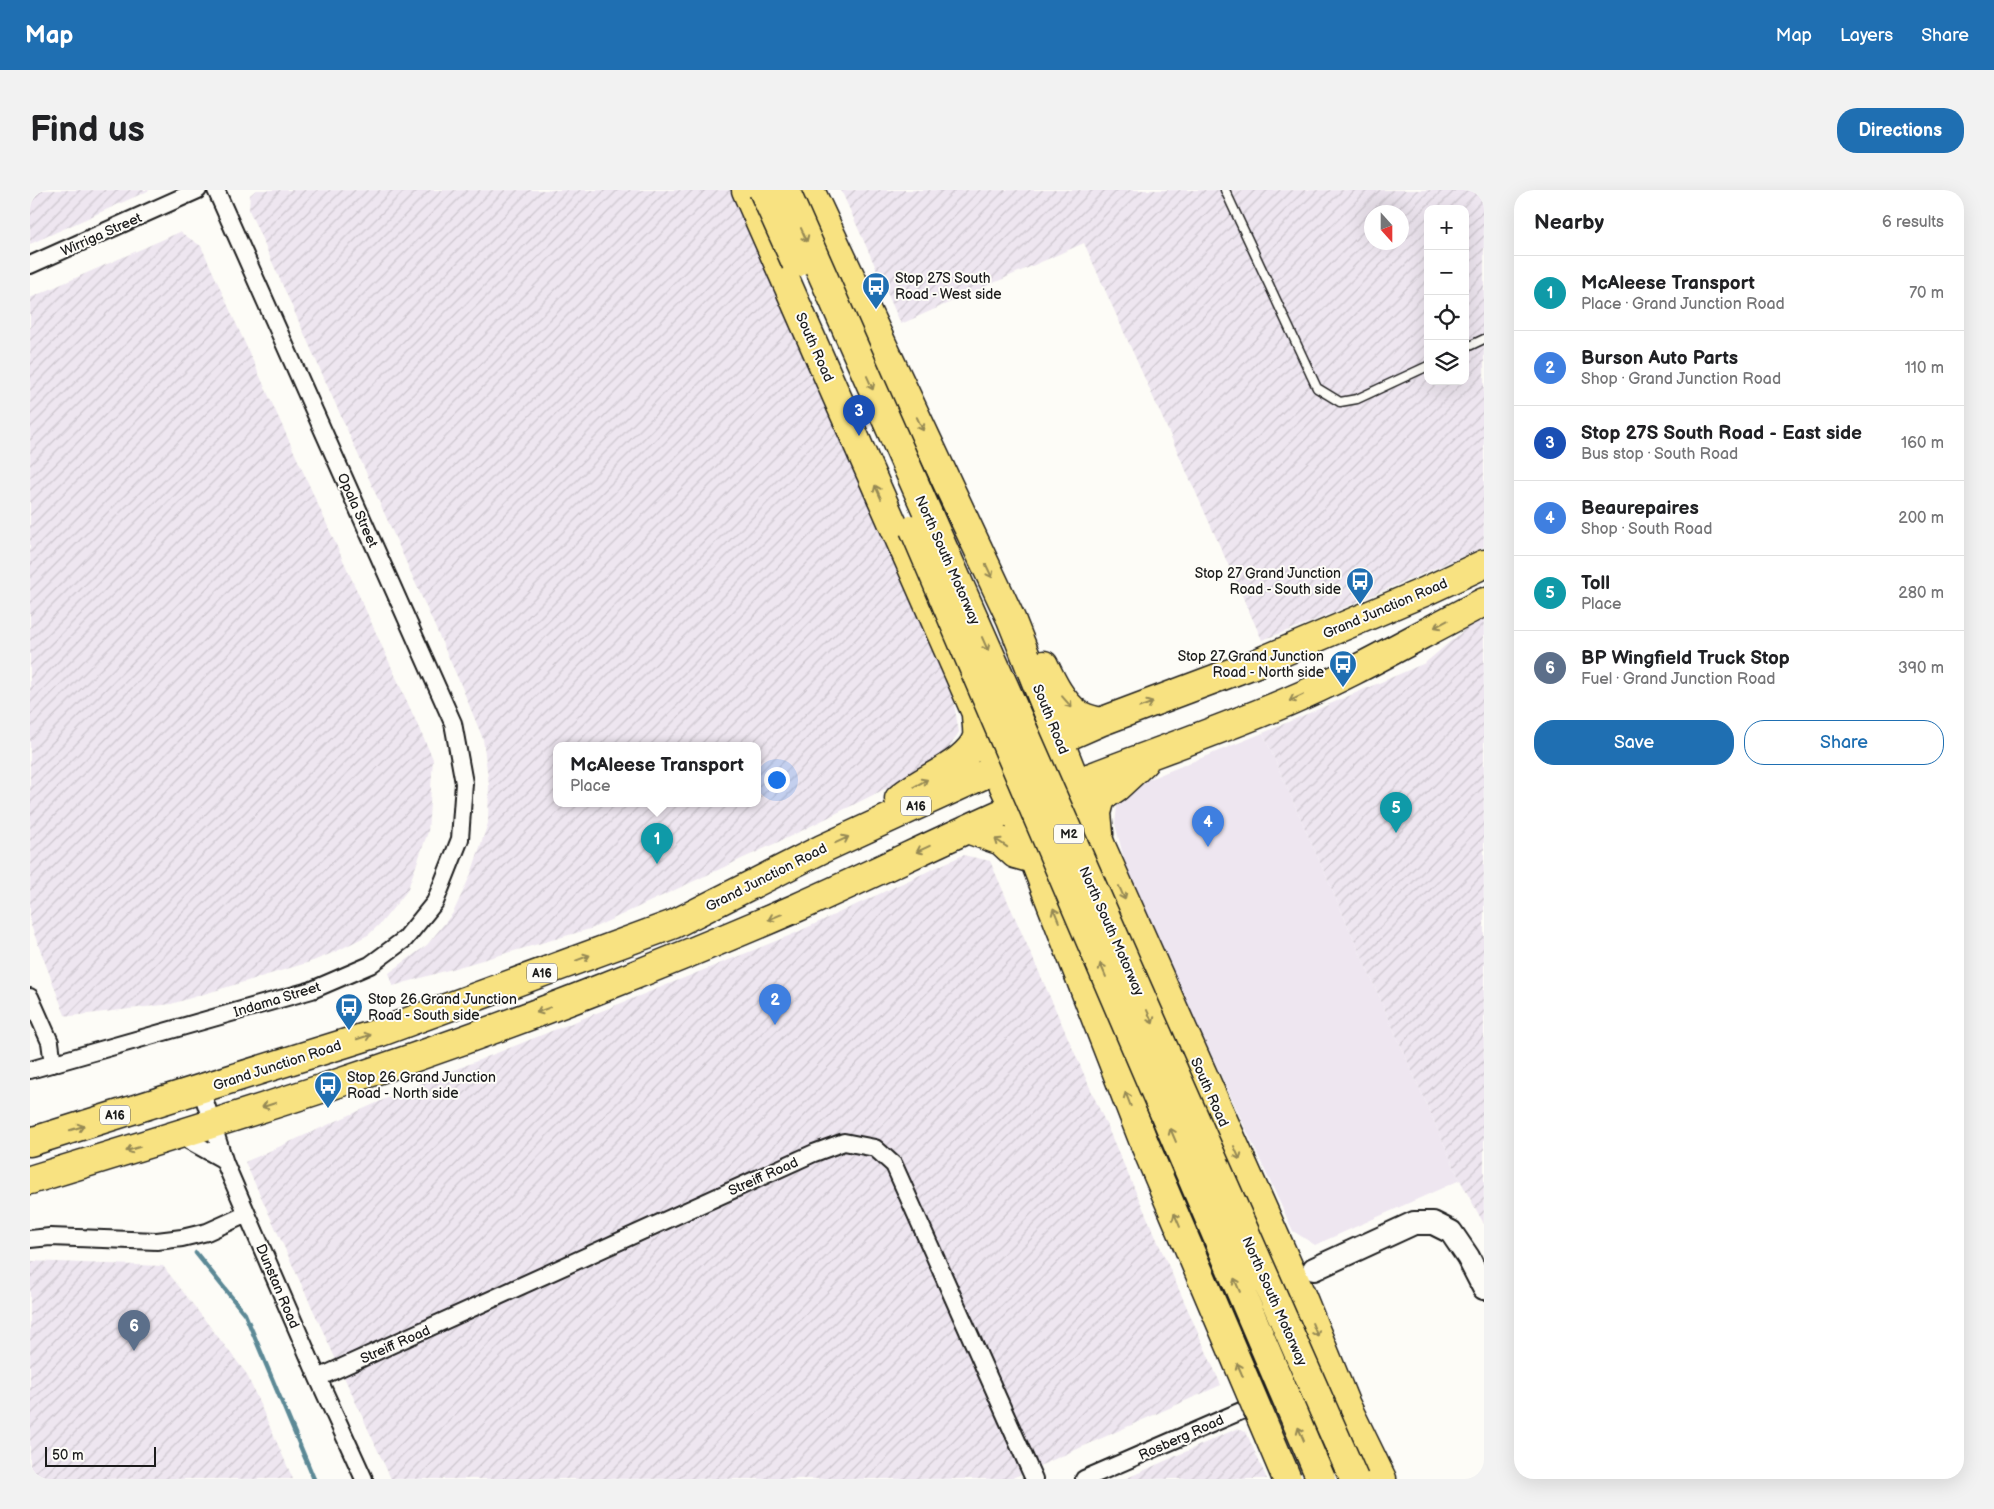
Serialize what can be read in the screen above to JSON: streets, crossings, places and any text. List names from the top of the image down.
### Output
{
  "streets": {
    "highway": [
      "South Road",
      "North South Motorway",
      "Grand Junction Road",
      "A16",
      "M2"
    ],
    "street": [
      "Wirriga Street",
      "Opala Street",
      "Indama Street",
      "Streiff Road",
      "Dunstan Road",
      "Rosberg Road"
    ]
  },
  "crossings": [
    ["South Road", "Grand Junction Road"],
    ["Opala Street", "Indama Street"],
    ["Grand Junction Road", "Dunstan Road"],
    ["Streiff Road", "Dunstan Road"]
  ],
  "places": {
    "bus stop": [
      "Stop 27S South Road - West side",
      "Stop 27 Grand Junction Road - South side",
      "Stop 27 Grand Junction Road - North side",
      "Stop 26 Grand Junction Road - South side",
      "Stop 26 Grand Junction Road - North side"
    ]
  },
  "scale_bar": "50 m",
  "north": "bottom",
  "page": {
    "header": "Map",
    "nav": ["Map", "Layers", "Share"],
    "buttons": [
      "Directions",
      ["Save", "Share"]
    ],
    "title": "Find us",
    "heading": ["Nearby", "6 results"],
    "map_buttons": ["+", "−"],
    "list": [
      {
        "mark": "1",
        "name": "McAleese Transport",
        "note": "Place · Grand Junction Road",
        "value": "70 m"
      },
      {
        "mark": "2",
        "name": "Burson Auto Parts",
        "note": "Shop · Grand Junction Road",
        "value": "110 m"
      },
      {
        "mark": "3",
        "name": "Stop 27S South Road - East side",
        "note": "Bus stop · South Road",
        "value": "160 m"
      },
      {
        "mark": "4",
        "name": "Beaurepaires",
        "note": "Shop · South Road",
        "value": "200 m"
      },
      {
        "mark": "5",
        "name": "Toll",
        "note": "Place",
        "value": "280 m"
      },
      {
        "mark": "6",
        "name": "BP Wingfield Truck Stop",
        "note": "Fuel · Grand Junction Road",
        "value": "390 m"
      }
    ],
    "pins": [
      "3",
      "5",
      "4",
      "1",
      "2",
      "6"
    ],
    "popup": ["McAleese Transport", "Place"],
    "scale": "50 m"
  }
}
